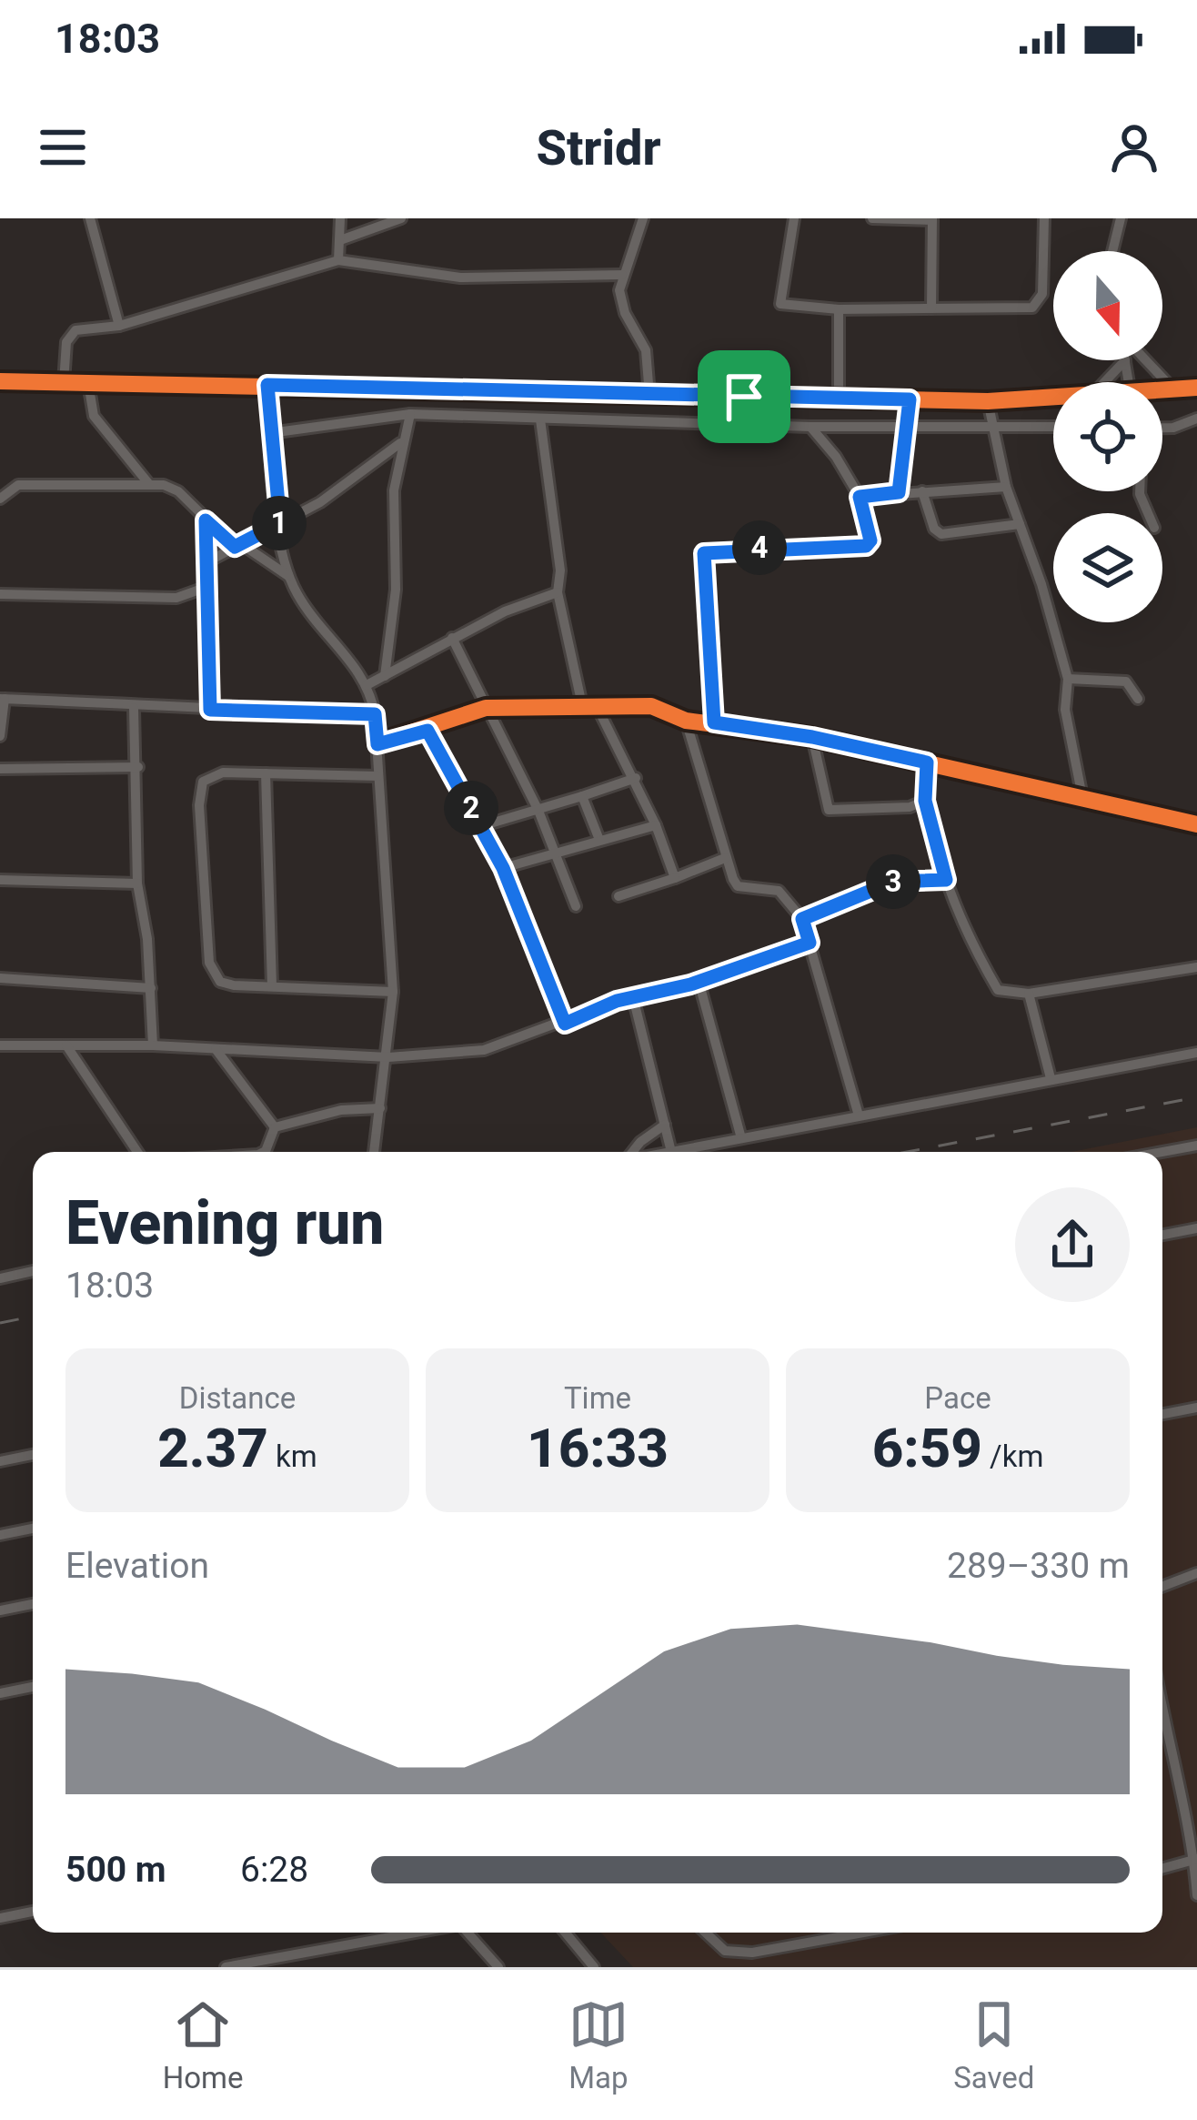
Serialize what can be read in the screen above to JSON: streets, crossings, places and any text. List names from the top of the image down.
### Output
{
  "north": "bottom",
  "page": {
    "status": "18:03",
    "header": "Stridr",
    "pins": [
      "1",
      "4",
      "2",
      "3"
    ],
    "heading": ["Evening run", "18:03"],
    "stats": [
      ["Distance", "2.37 km"],
      ["Time", "16:33"],
      ["Pace", "6:59 /km"]
    ],
    "chart": ["Elevation", "289–330 m"],
    "list": [
      {
        "name": "500 m",
        "note": "6:28"
      }
    ],
    "tabs": ["Home", "Map", "Saved"]
  }
}
